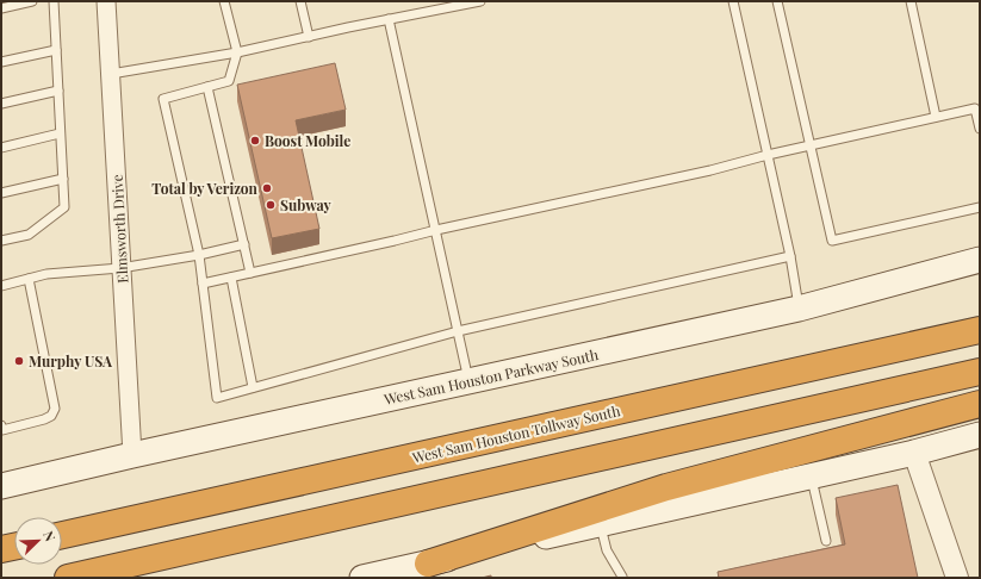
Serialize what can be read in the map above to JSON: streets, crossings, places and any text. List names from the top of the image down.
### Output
{
  "streets": {
    "highway": ["West Sam Houston Tollway South"],
    "main road": ["West Sam Houston Parkway South"],
    "street": ["Elmsworth Drive"]
  },
  "crossings": [
    ["Elmsworth Drive", "West Sam Houston Parkway South"]
  ],
  "places": [
    "Boost Mobile",
    "Total by Verizon",
    "Subway",
    "Murphy USA"
  ],
  "north": "top right"
}
